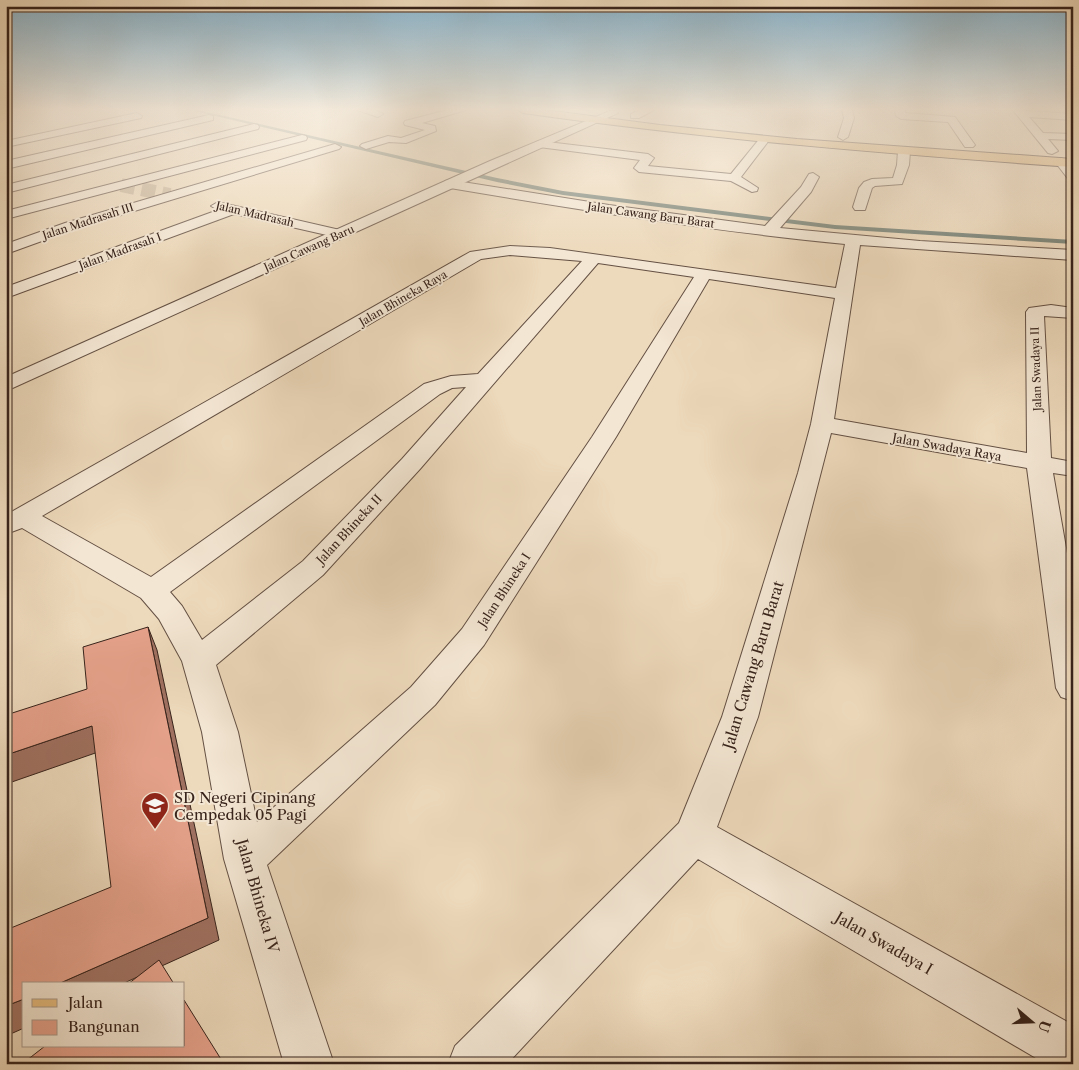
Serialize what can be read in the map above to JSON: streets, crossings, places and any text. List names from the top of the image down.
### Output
{
  "streets": {
    "street": [
      "Jalan Madrasah",
      "Jalan Cawang Baru Barat",
      "Jalan Madrasah III",
      "Jalan Cawang Baru",
      "Jalan Madrasah I",
      "Jalan Bhineka Raya",
      "Jalan Swadaya II",
      "Jalan Swadaya Raya",
      "Jalan Bhineka II",
      "Jalan Bhineka I",
      "Jalan Bhineka IV",
      "Jalan Swadaya I"
    ]
  },
  "crossings": [
    ["Jalan Madrasah", "Jalan Madrasah III"],
    ["Jalan Madrasah", "Jalan Cawang Baru"],
    ["Jalan Madrasah", "Jalan Madrasah I"],
    ["Jalan Cawang Baru Barat", "Jalan Cawang Baru"],
    ["Jalan Cawang Baru Barat", "Jalan Bhineka Raya"],
    ["Jalan Cawang Baru Barat", "Jalan Swadaya Raya"],
    ["Jalan Cawang Baru Barat", "Jalan Swadaya I"],
    ["Jalan Bhineka Raya", "Jalan Bhineka II"],
    ["Jalan Bhineka Raya", "Jalan Bhineka I"],
    ["Jalan Bhineka Raya", "Jalan Bhineka IV"],
    ["Jalan Swadaya II", "Jalan Swadaya Raya"],
    ["Jalan Bhineka II", "Jalan Bhineka IV"],
    ["Jalan Bhineka I", "Jalan Bhineka IV"]
  ],
  "places": {
    "school or university": ["SD Negeri Cipinang Cempedak 05 Pagi"]
  },
  "legend": ["Jalan", "Bangunan"],
  "north": "right"
}
